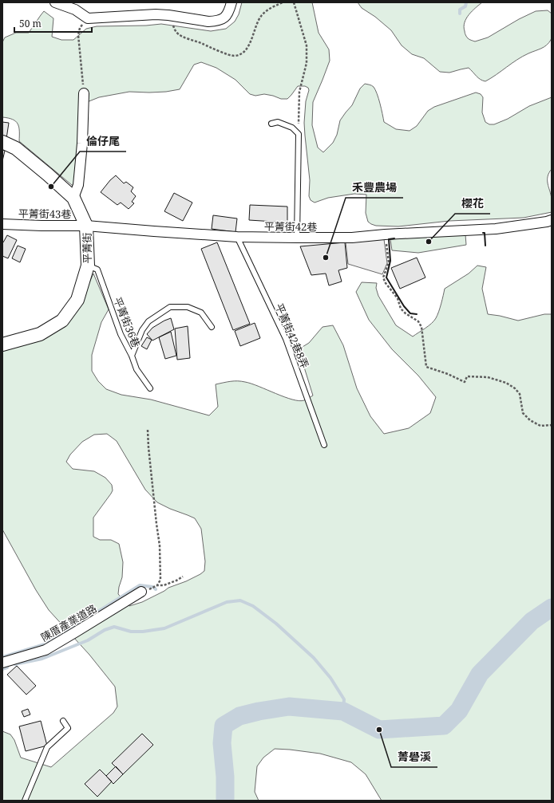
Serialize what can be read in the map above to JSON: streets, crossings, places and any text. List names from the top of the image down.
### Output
{
  "streets": {
    "street": [
      "平菁街43巷",
      "平菁街42巷",
      "平菁街",
      "陳厝產業道路"
    ],
    "lane": ["平菁街36巷", "平菁街42巷8弄"]
  },
  "crossings": [
    ["平菁街43巷", "平菁街42巷"],
    ["平菁街43巷", "平菁街"],
    ["平菁街42巷", "平菁街"],
    ["平菁街42巷", "平菁街42巷8弄"],
    ["平菁街", "平菁街36巷"]
  ],
  "places": [
    "倫仔尾",
    "櫻花",
    "禾豐農場",
    "菁礐溪"
  ],
  "scale_bar": "50 m"
}
